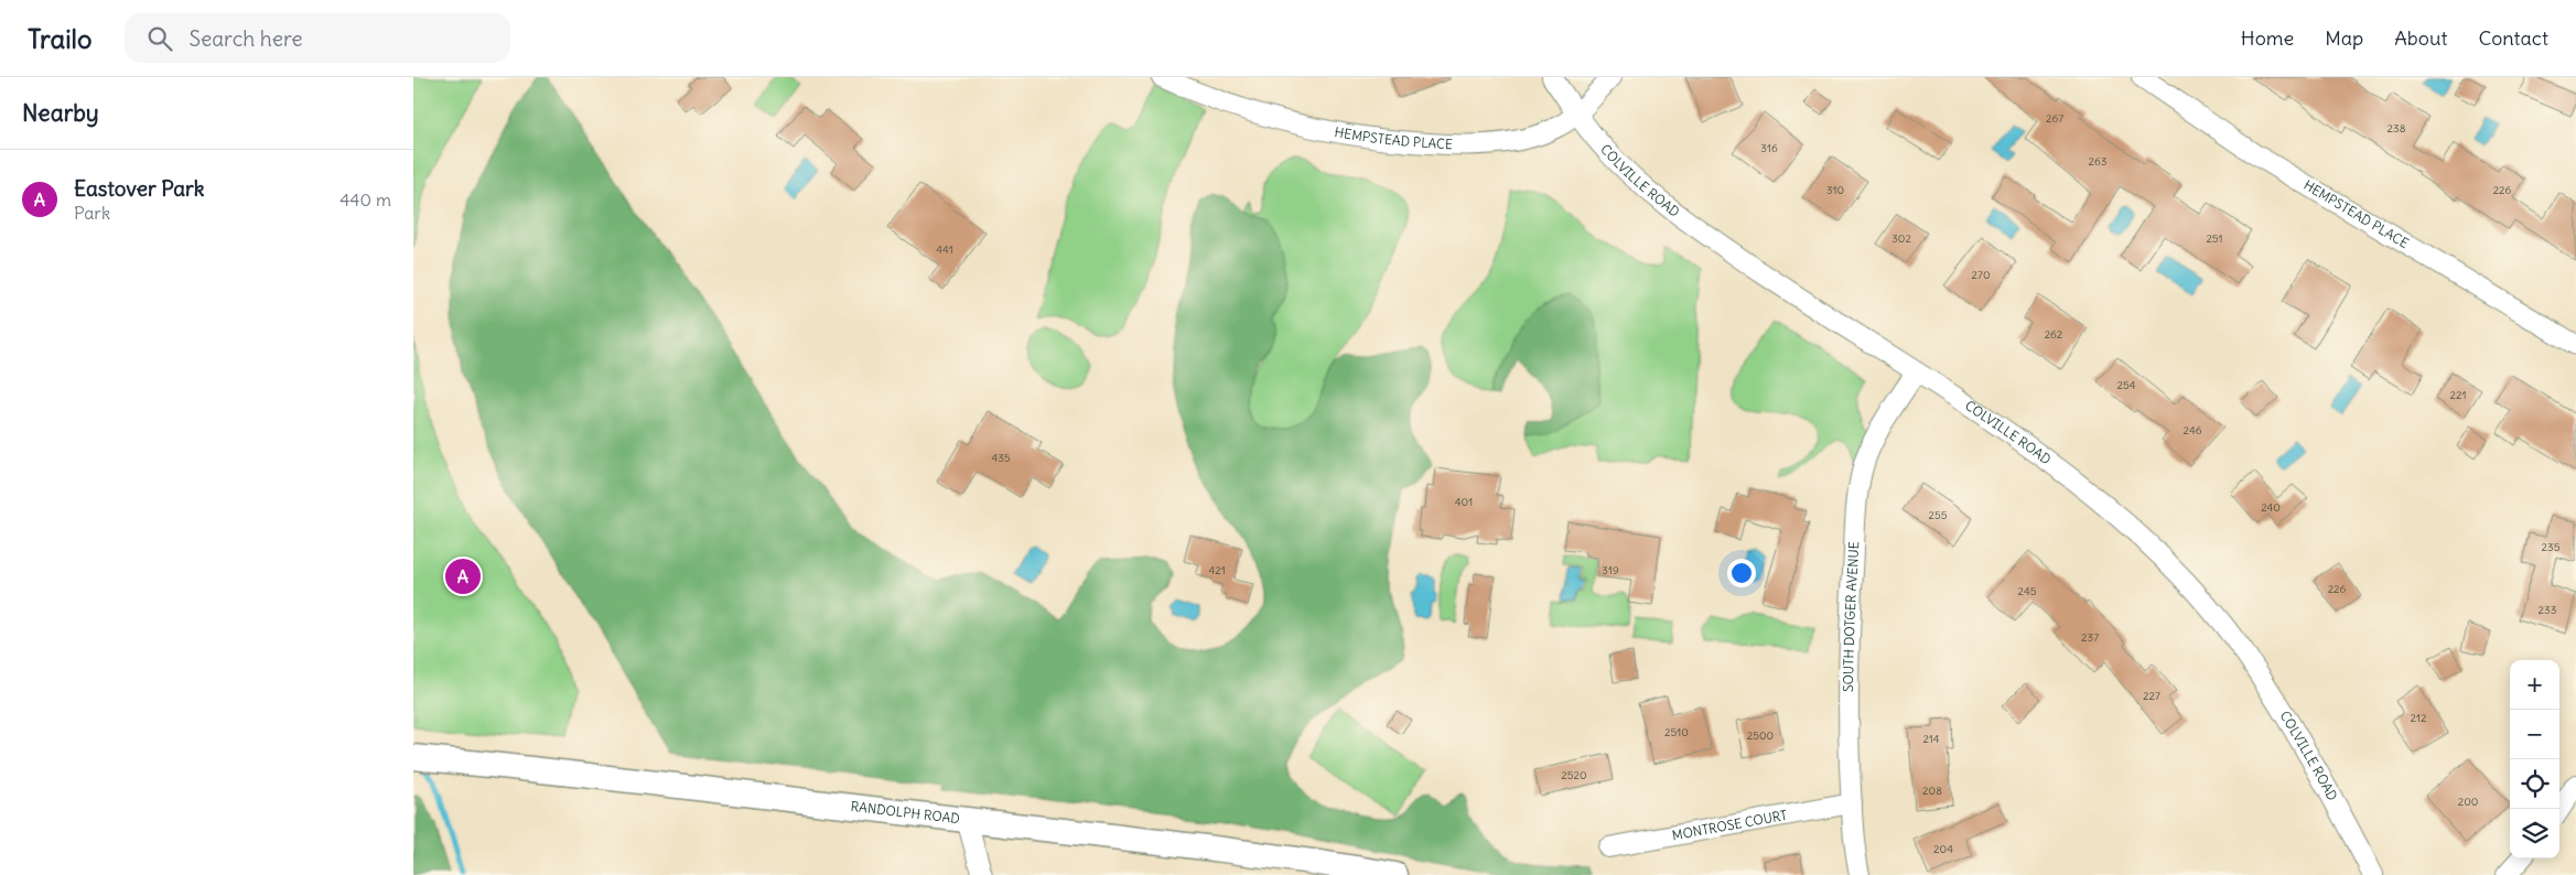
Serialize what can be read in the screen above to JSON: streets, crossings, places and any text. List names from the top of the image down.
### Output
{
  "streets": {
    "main road": ["RANDOLPH ROAD"],
    "street": [
      "HEMPSTEAD PLACE",
      "COLVILLE ROAD",
      "SOUTH DOTGER AVENUE",
      "MONTROSE COURT"
    ]
  },
  "crossings": [
    ["HEMPSTEAD PLACE", "COLVILLE ROAD"],
    ["COLVILLE ROAD", "SOUTH DOTGER AVENUE"],
    ["SOUTH DOTGER AVENUE", "MONTROSE COURT"]
  ],
  "house_numbers": [
    "267",
    "238",
    "316",
    "263",
    "310",
    "226",
    "302",
    "251",
    "441",
    "270",
    "262",
    "254",
    "221",
    "246",
    "435",
    "401",
    "240",
    "255",
    "235",
    "421",
    "319",
    "226",
    "245",
    "233",
    "237",
    "227",
    "212",
    "2510",
    "2500",
    "214",
    "2520",
    "208",
    "200",
    "204"
  ],
  "page": {
    "header": "Trailo",
    "search": "Search here",
    "nav": [
      "Home",
      "Map",
      "About",
      "Contact"
    ],
    "heading": "Nearby",
    "list": [
      {
        "mark": "A",
        "name": "Eastover Park",
        "note": "Park",
        "value": "440 m"
      }
    ],
    "pins": "A",
    "map_buttons": ["+", "−"]
  }
}
